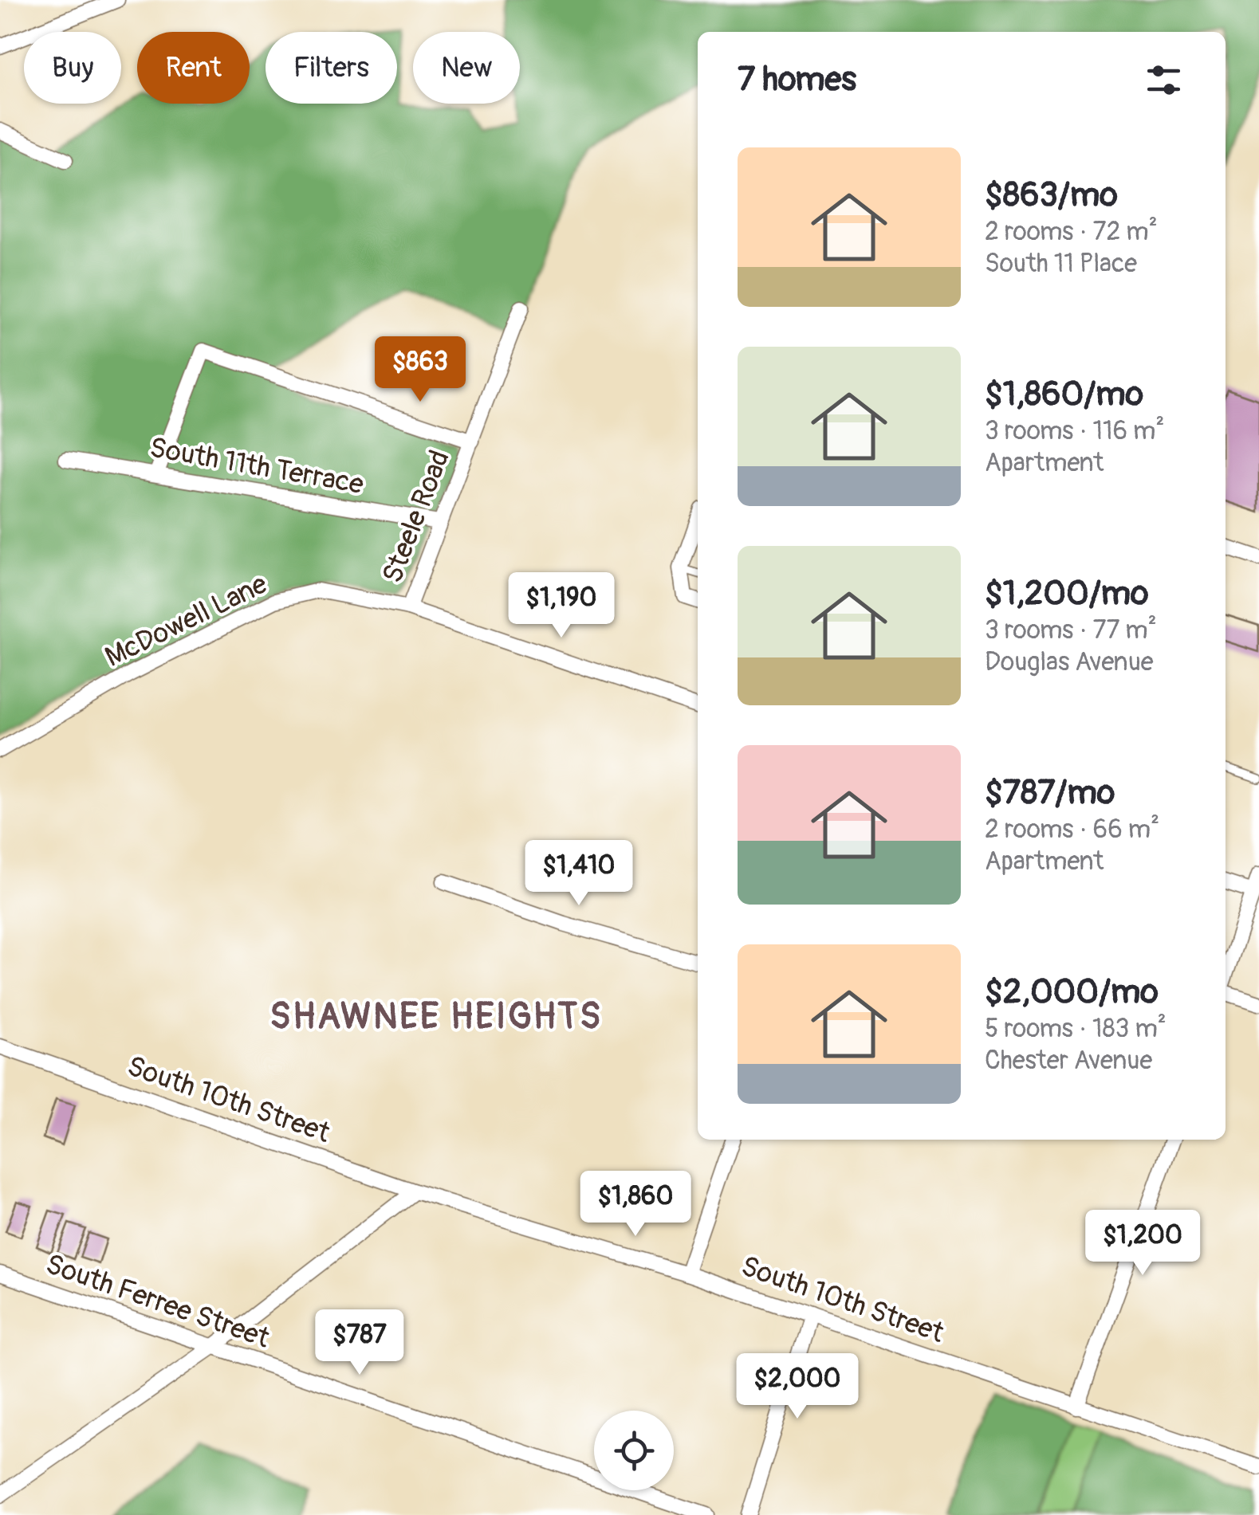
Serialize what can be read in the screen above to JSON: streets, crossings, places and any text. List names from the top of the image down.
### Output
{
  "streets": {
    "street": [
      "South 11th Terrace",
      "Steele Road",
      "McDowell Lane",
      "South 10th Street",
      "South Ferree Street"
    ]
  },
  "crossings": [
    ["South 11th Terrace", "Steele Road"],
    ["Steele Road", "McDowell Lane"]
  ],
  "districts": ["SHAWNEE HEIGHTS"],
  "page": {
    "chip": [
      "Buy",
      "Rent",
      "Filters",
      "New"
    ],
    "heading": "7 homes",
    "list": [
      {
        "name": "$863/mo",
        "note": "2 rooms · 72 m² · South 11 Place"
      },
      {
        "name": "$1,860/mo",
        "note": "3 rooms · 116 m² · Apartment"
      },
      {
        "name": "$1,200/mo",
        "note": "3 rooms · 77 m² · Douglas Avenue"
      },
      {
        "name": "$787/mo",
        "note": "2 rooms · 66 m² · Apartment"
      },
      {
        "name": "$2,000/mo",
        "note": "5 rooms · 183 m² · Chester Avenue"
      }
    ],
    "price": [
      "$863",
      "$1,190",
      "$1,410",
      "$1,860",
      "$1,200",
      "$787",
      "$2,000"
    ]
  }
}
